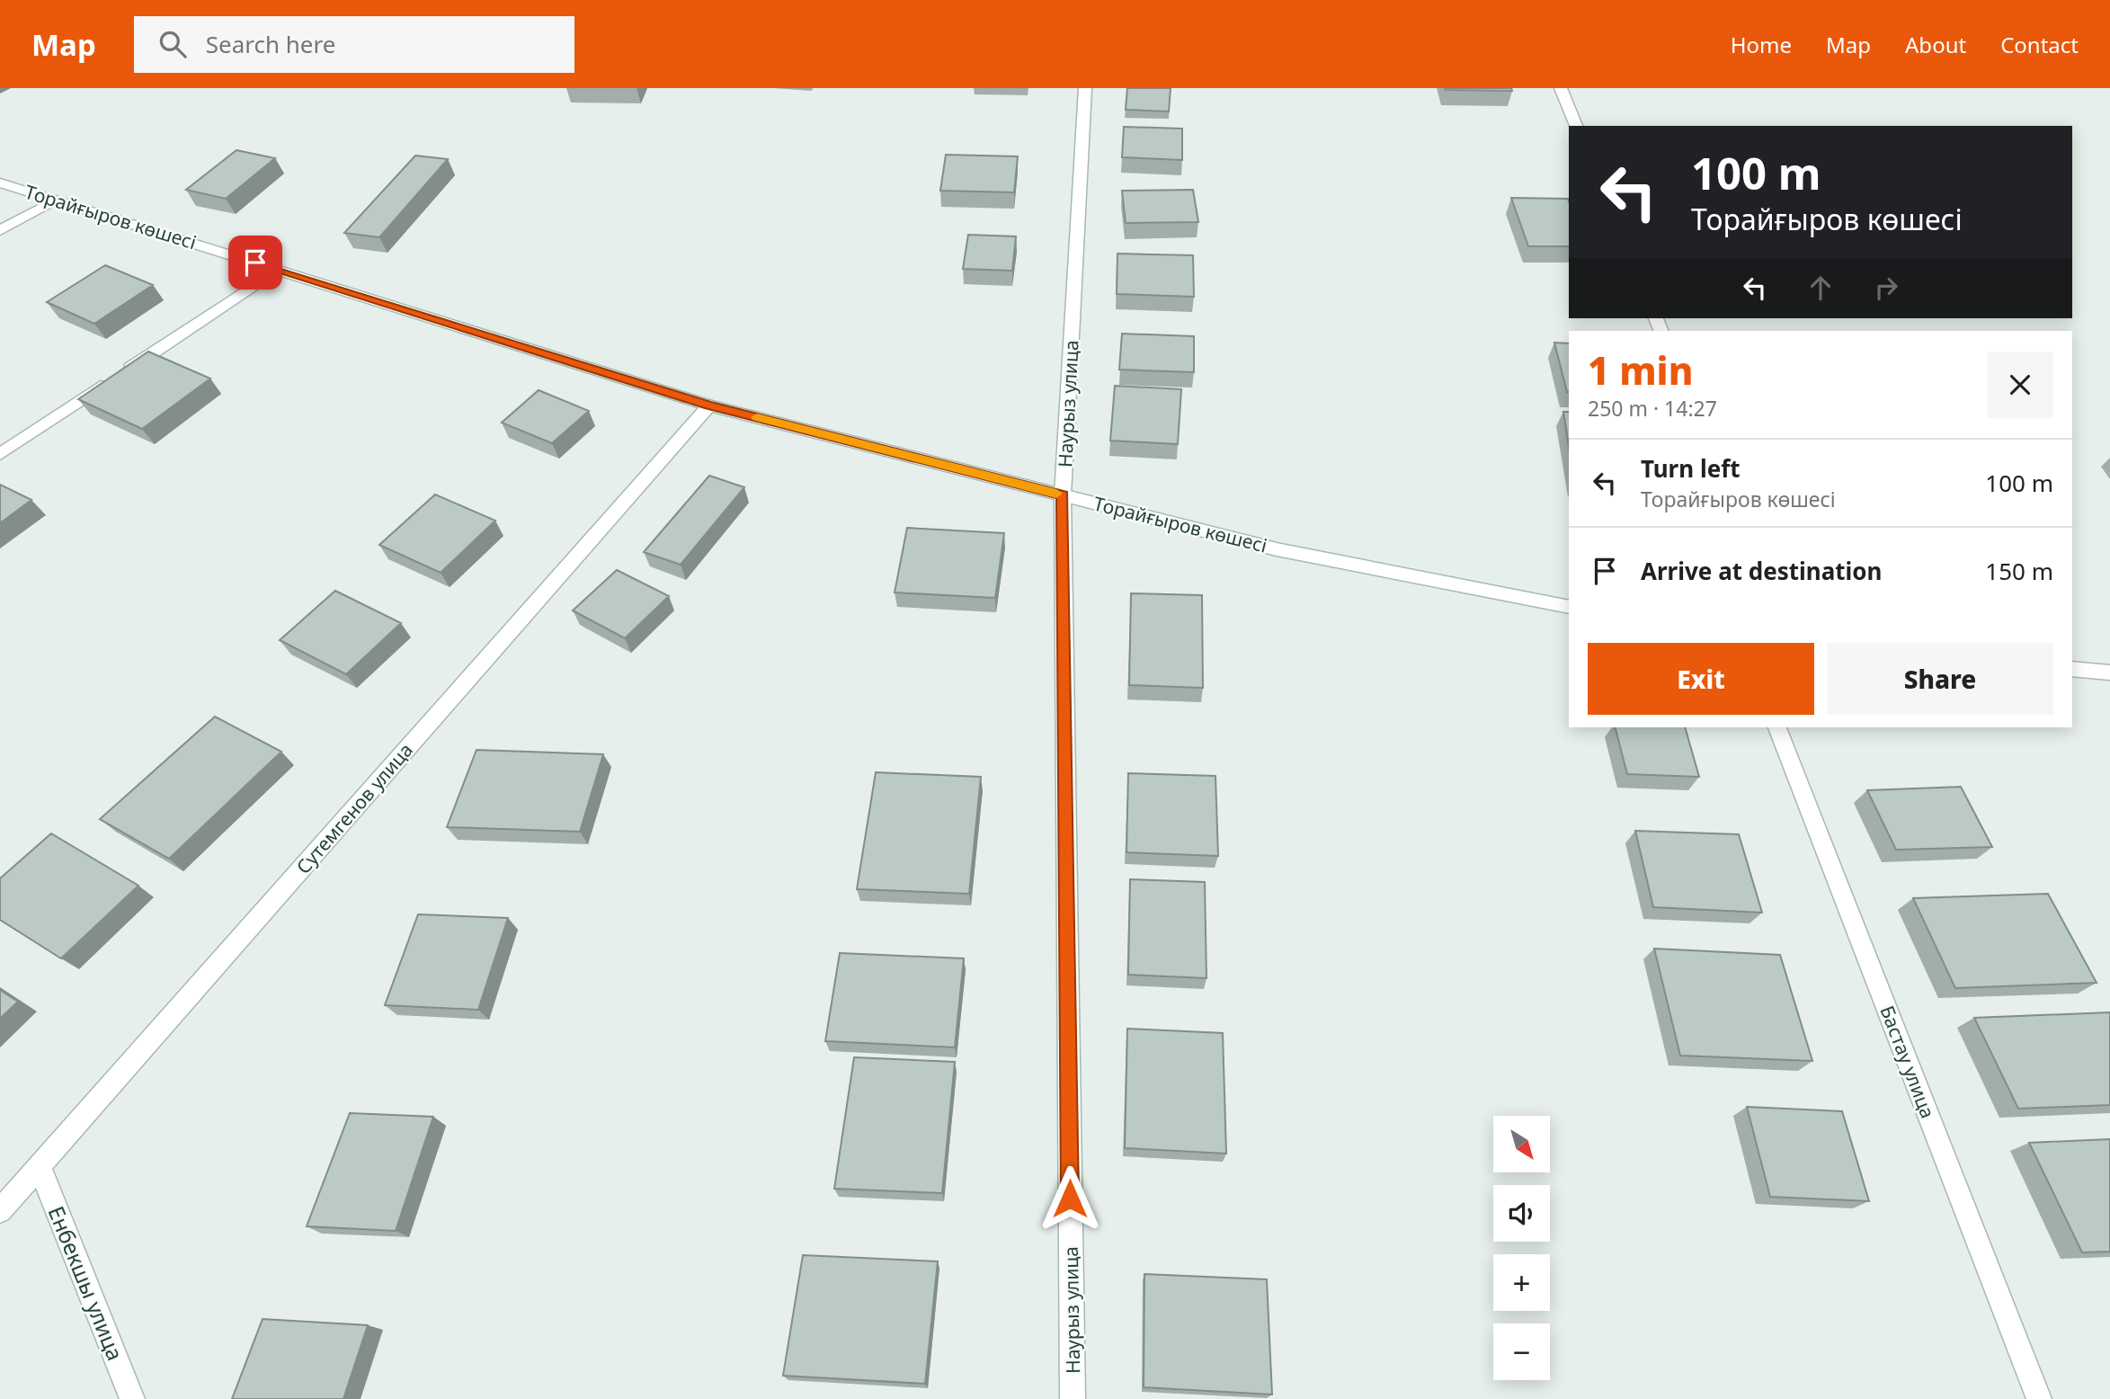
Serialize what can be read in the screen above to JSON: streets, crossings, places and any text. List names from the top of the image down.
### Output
{
  "streets": {
    "street": [
      "Торайғыров көшесі",
      "Наурыз улица",
      "Сутемгенов улица",
      "Бастау улица",
      "Енбекшы улица"
    ]
  },
  "crossings": [
    ["Торайғыров көшесі", "Наурыз улица"],
    ["Торайғыров көшесі", "Сутемгенов улица"],
    ["Сутемгенов улица", "Енбекшы улица"]
  ],
  "north": "bottom right",
  "page": {
    "header": "Map",
    "search": "Search here",
    "nav": [
      "Home",
      "Map",
      "About",
      "Contact"
    ],
    "turn": ["100 m", "Торайғыров көшесі"],
    "heading": ["1 min", "250 m · 14:27"],
    "list": [
      {
        "name": "Turn left",
        "note": "Торайғыров көшесі",
        "value": "100 m"
      },
      {
        "name": "Arrive at destination",
        "value": "150 m"
      }
    ],
    "buttons": ["Exit", "Share"],
    "map_buttons": ["+", "−"]
  }
}
